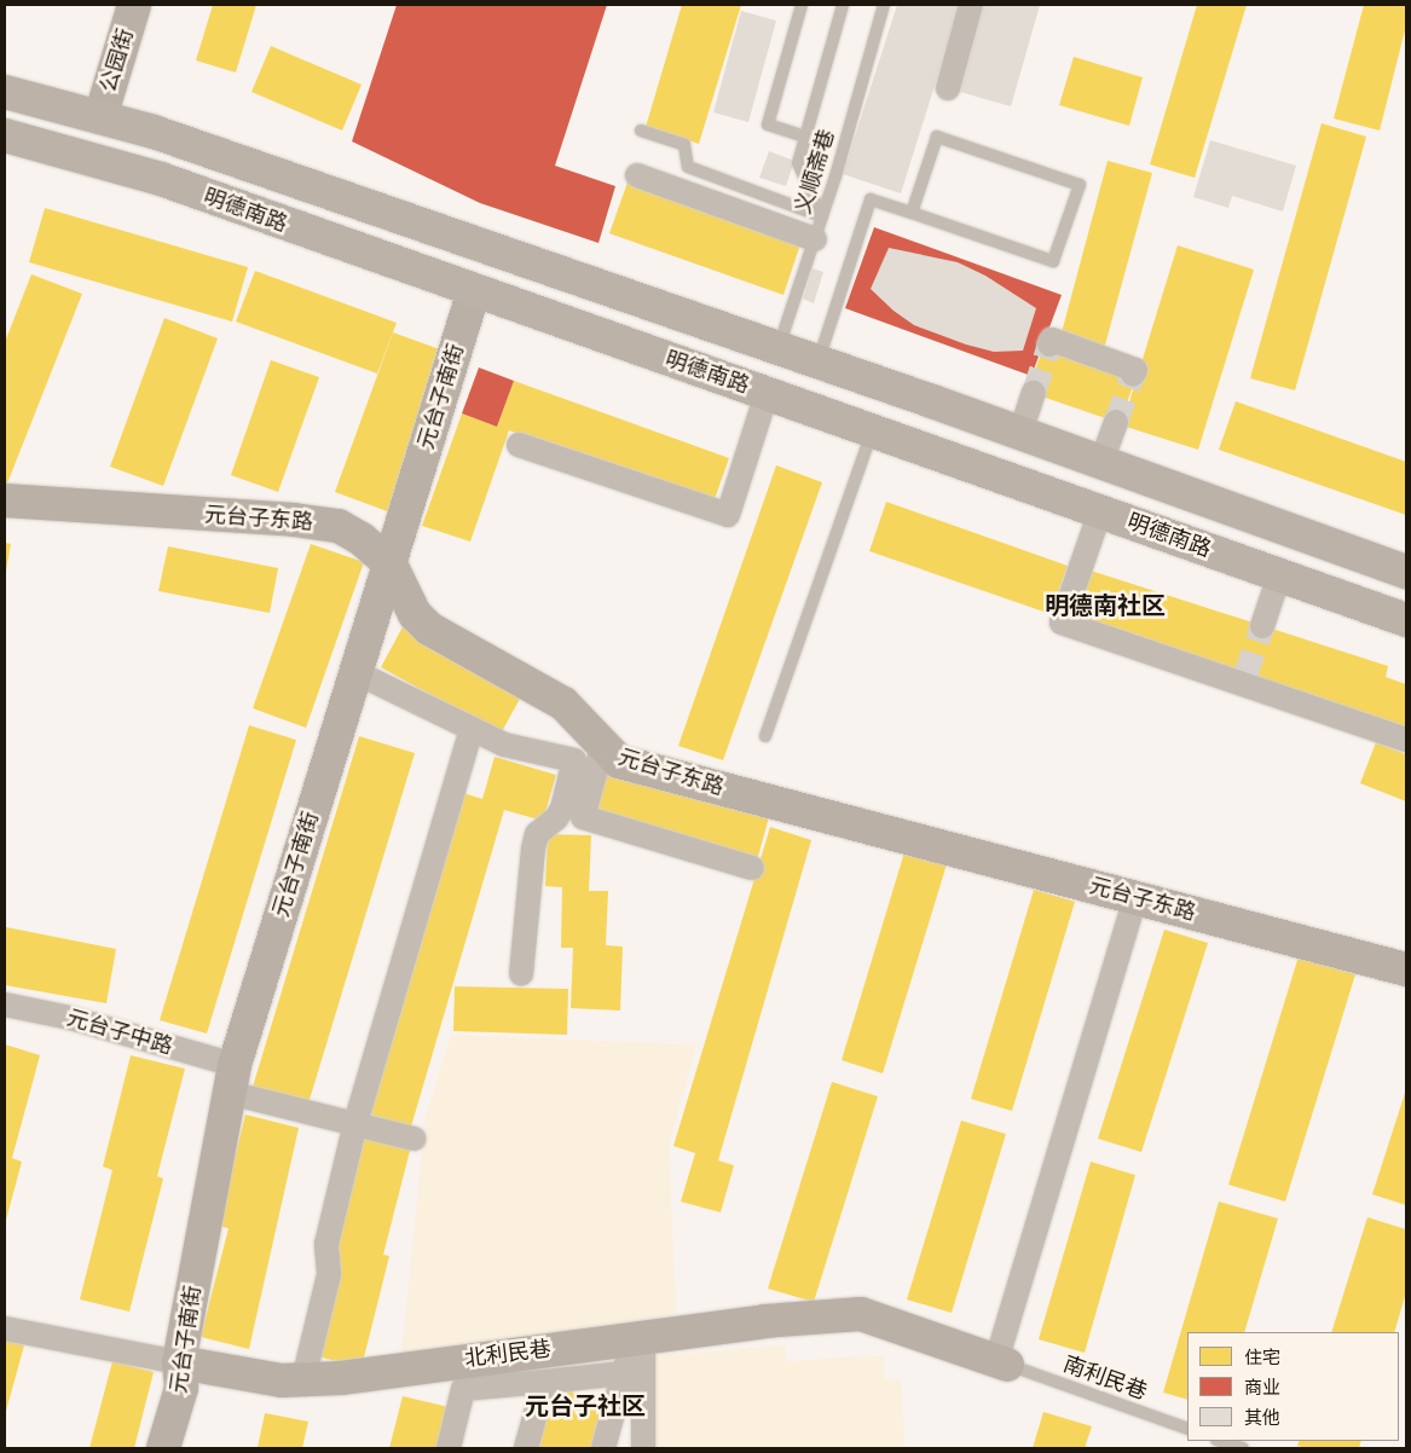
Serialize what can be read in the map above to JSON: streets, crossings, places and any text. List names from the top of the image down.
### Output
{
  "streets": {
    "main road": ["明德南路"],
    "street": [
      "公园街",
      "元台子南街",
      "元台子东路",
      "元台子中路",
      "北利民巷"
    ],
    "lane": ["义顺斋巷", "南利民巷"]
  },
  "crossings": [
    ["公园街", "明德南路"],
    ["义顺斋巷", "明德南路"],
    ["明德南路", "元台子南街"],
    ["元台子南街", "元台子东路"],
    ["元台子南街", "元台子中路"],
    ["元台子南街", "北利民巷"],
    ["北利民巷", "南利民巷"]
  ],
  "districts": ["明德南社区", "元台子社区"],
  "legend": ["住宅", "商业", "其他"]
}
